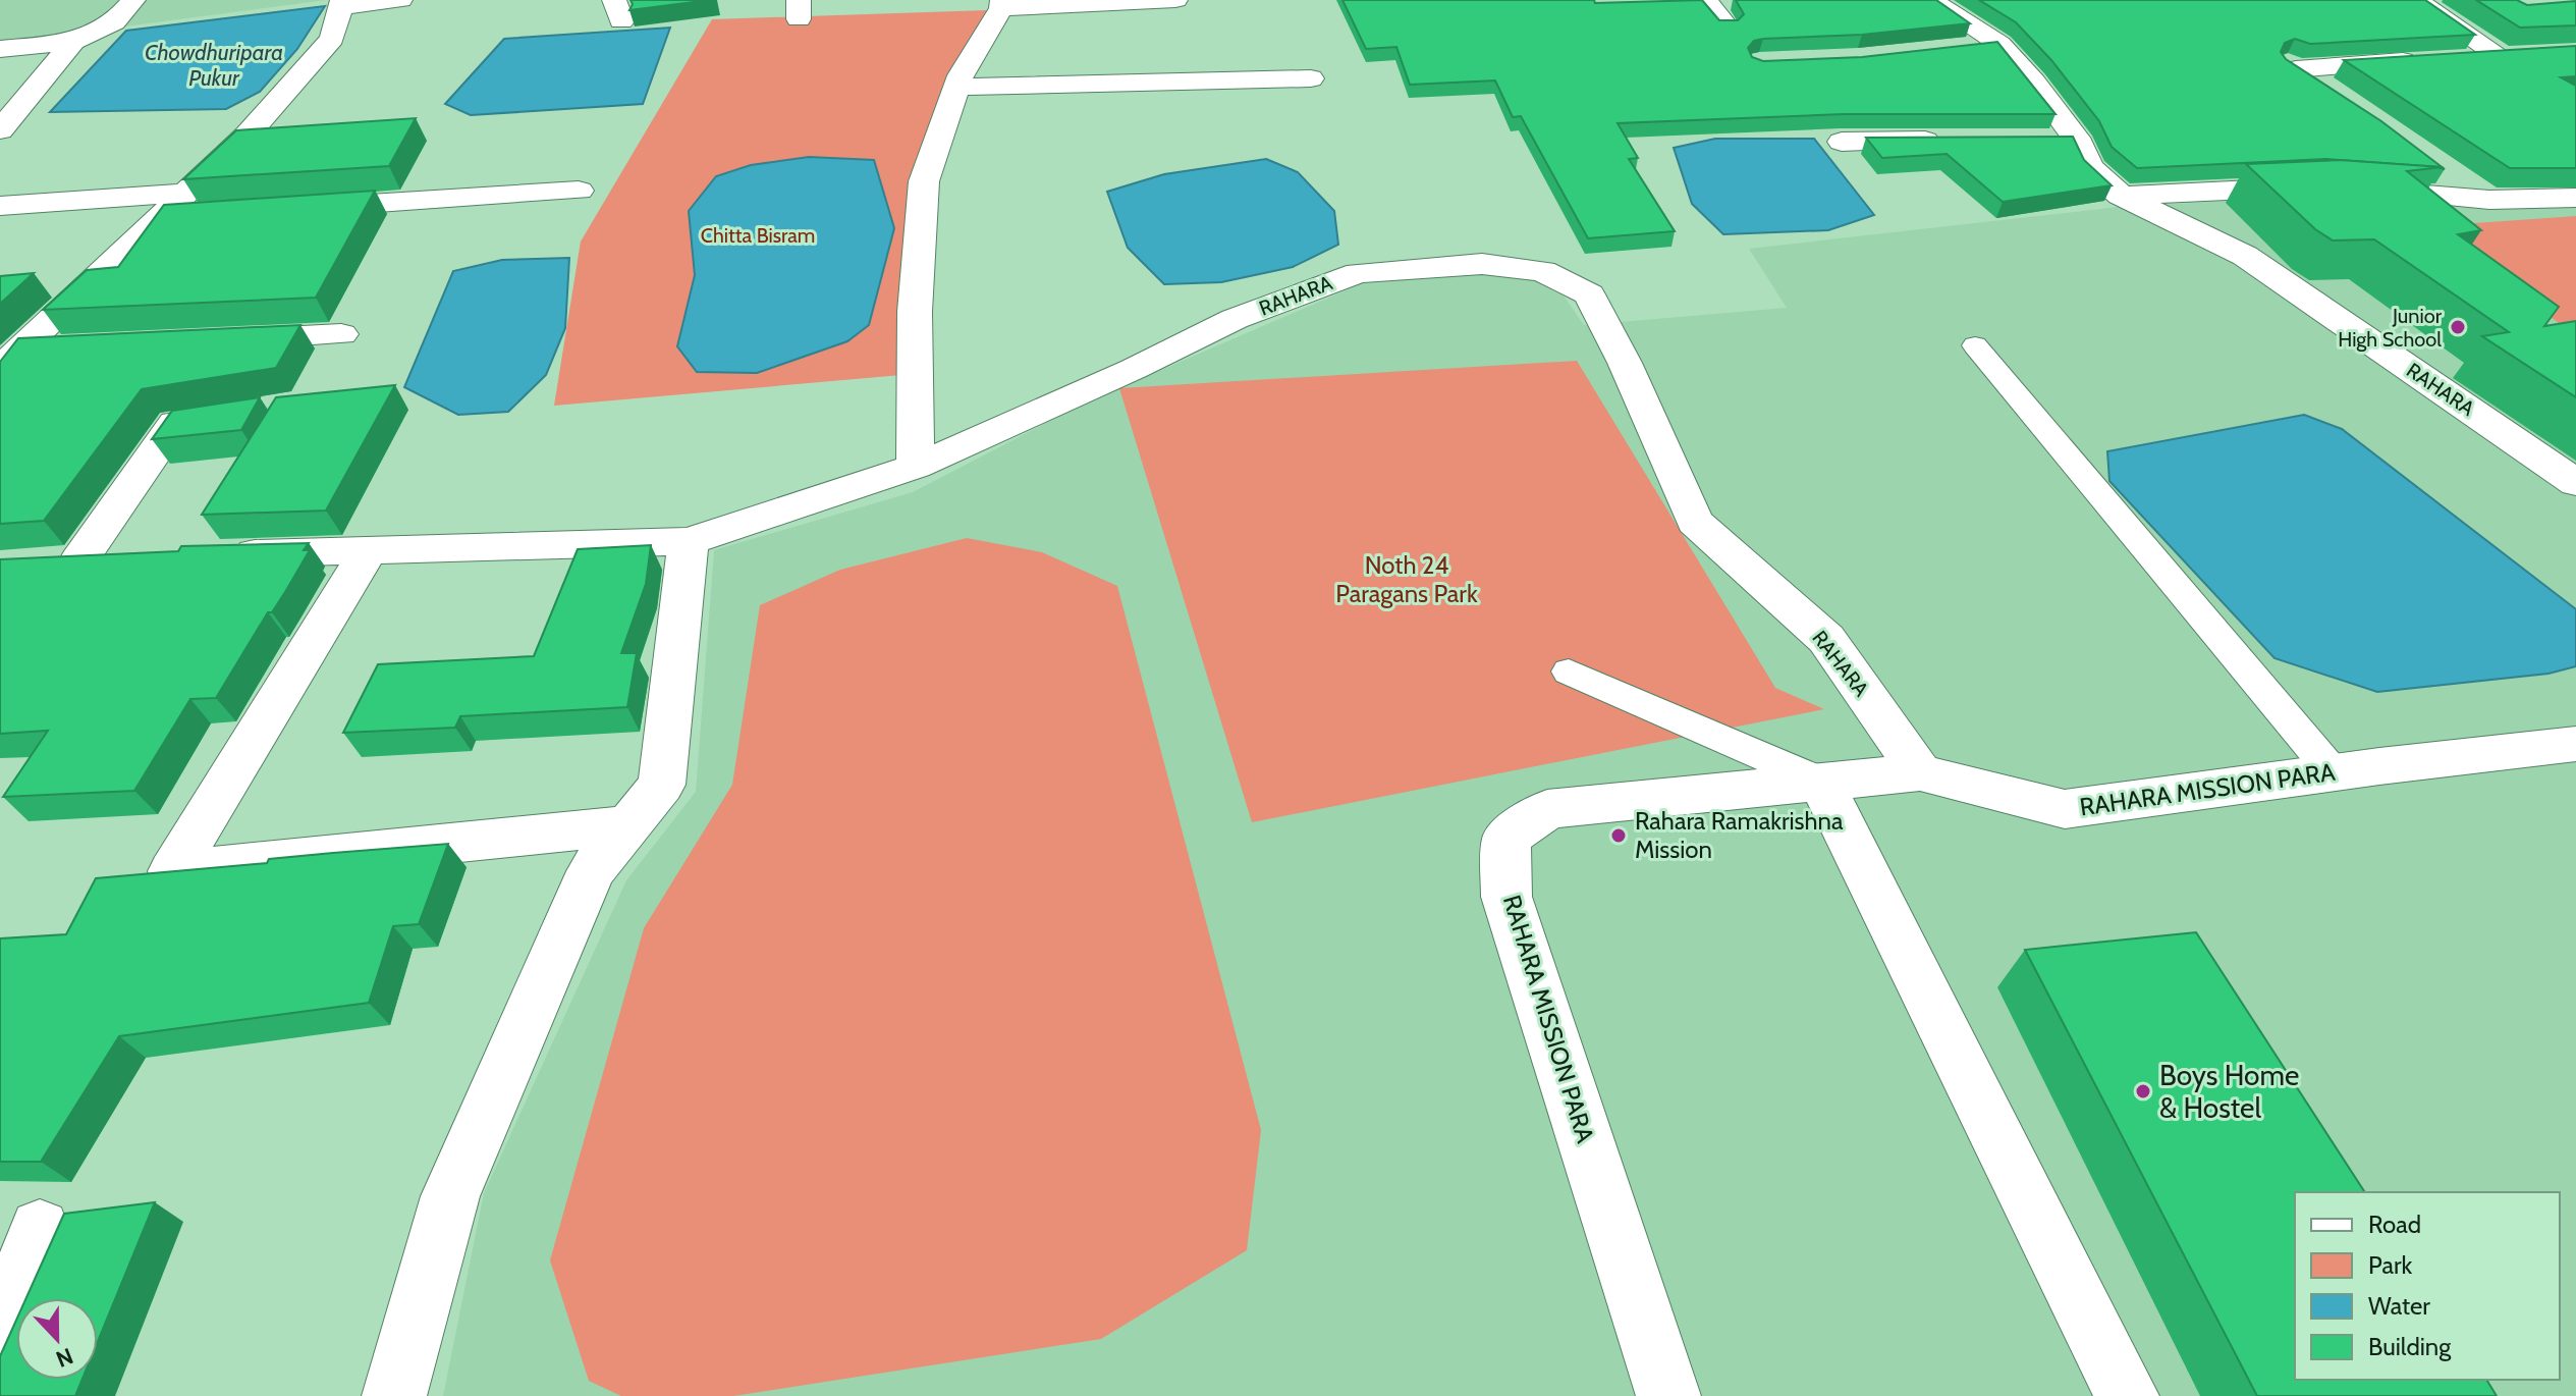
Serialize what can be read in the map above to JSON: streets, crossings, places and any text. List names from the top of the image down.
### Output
{
  "streets": {
    "street": ["RAHARA", "RAHARA MISSION PARA"]
  },
  "crossings": [
    ["RAHARA", "RAHARA MISSION PARA"]
  ],
  "water": ["Chowdhuripara Pukur"],
  "parks": ["Chitta Bisram", "Noth 24 Paragans Park"],
  "places": ["Junior High School", "Rahara Ramakrishna Mission", "Boys Home & Hostel"],
  "legend": [
    "Road",
    "Park",
    "Water",
    "Building"
  ],
  "north": "bottom"
}
